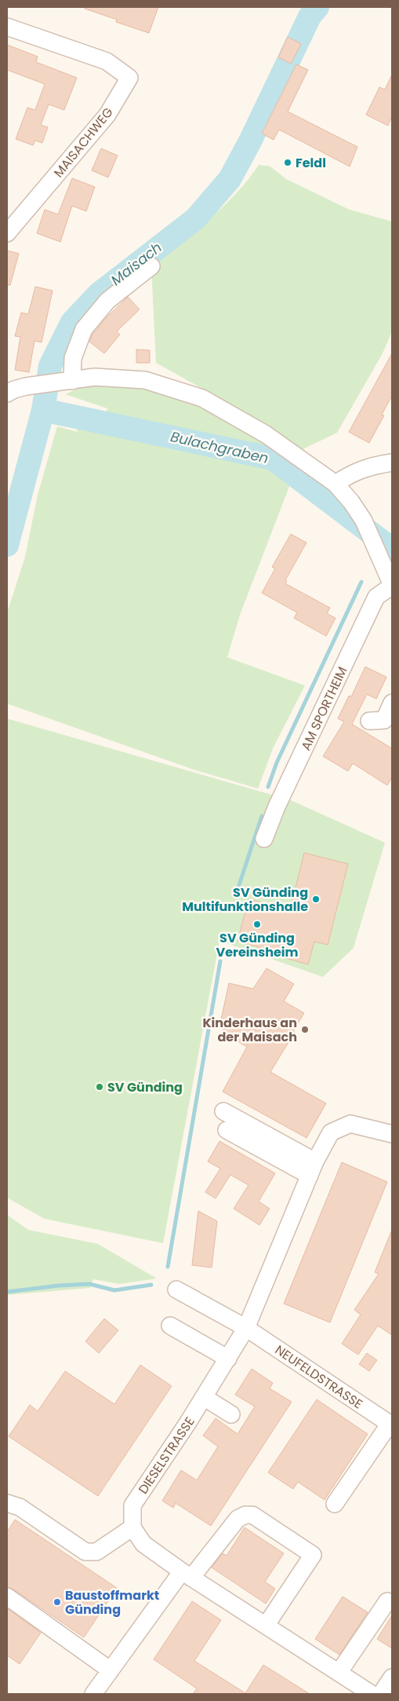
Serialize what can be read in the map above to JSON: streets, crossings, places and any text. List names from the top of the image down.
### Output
{
  "streets": {
    "street": [
      "MAISACHWEG",
      "AM SPORTHEIM",
      "NEUFELDSTRASSE",
      "DIESELSTRASSE"
    ]
  },
  "crossings": [
    ["NEUFELDSTRASSE", "DIESELSTRASSE"]
  ],
  "water": ["Maisach", "Bulachgraben"],
  "places": [
    "Feldl",
    "SV Günding Multifunktionshalle",
    "SV Günding Vereinsheim",
    "Kinderhaus an der Maisach",
    "SV Günding",
    "Baustoffmarkt Günding"
  ]
}
